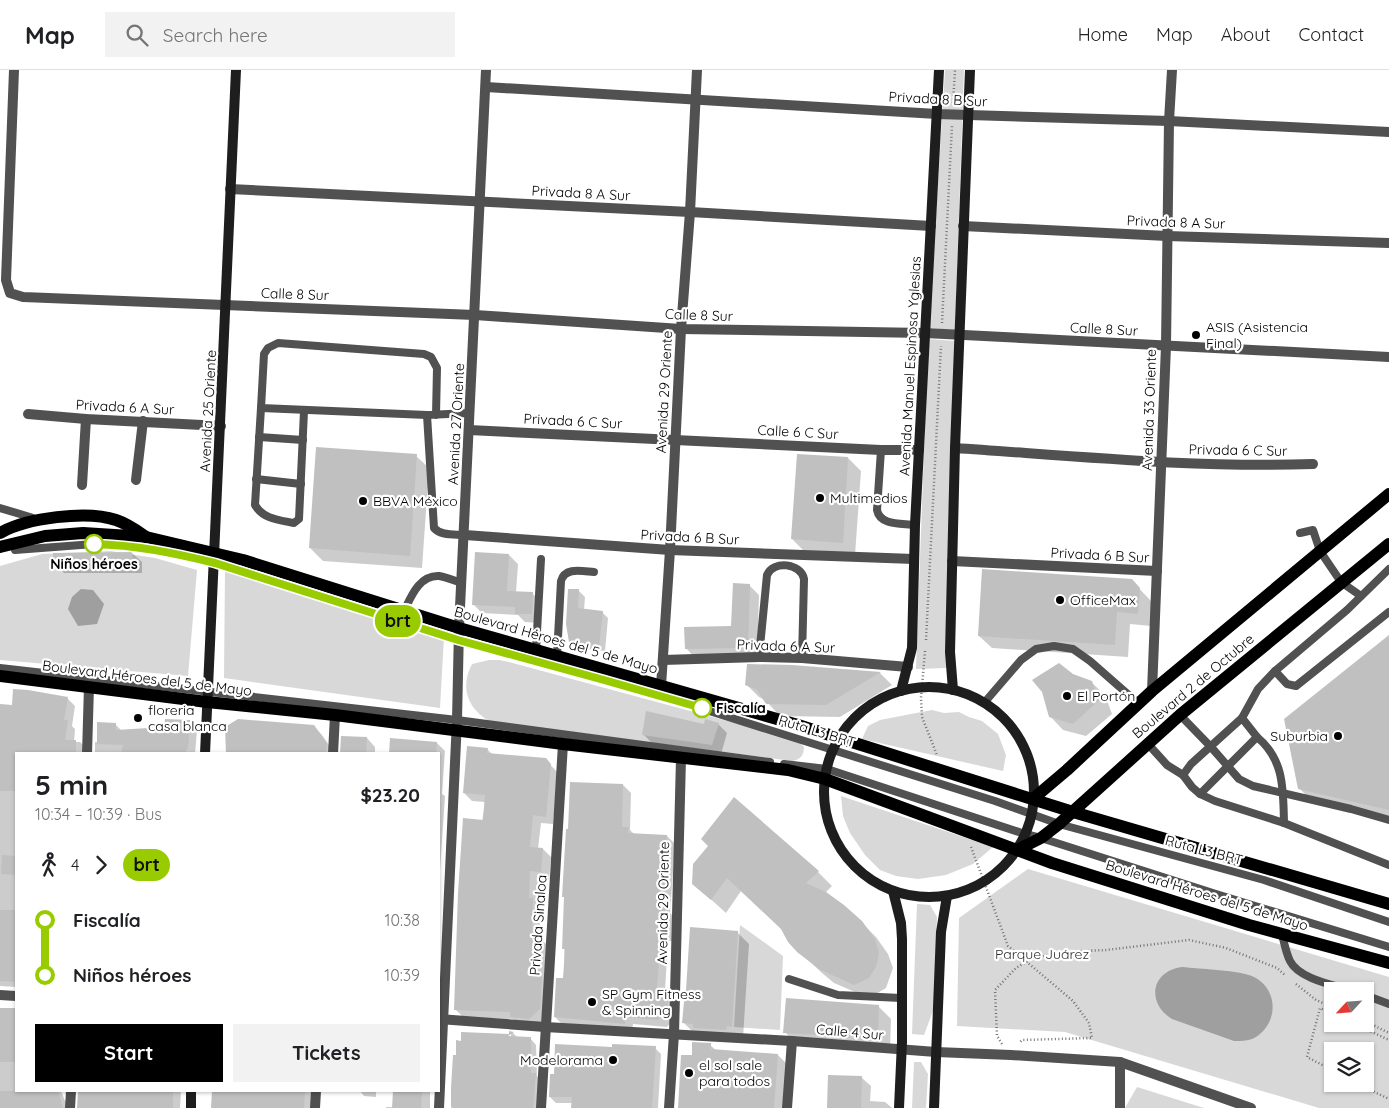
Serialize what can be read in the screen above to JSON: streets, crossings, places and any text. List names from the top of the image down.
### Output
{
  "streets": {
    "main road": [
      "Avenida Manuel Espinosa Yglesias",
      "Avenida 25 Oriente",
      "Boulevard Héroes del 5 de Mayo",
      "Boulevard 2 de Octubre"
    ],
    "street": [
      "Privada 8 B Sur",
      "Privada 8 A Sur",
      "Calle 8 Sur",
      "Avenida 29 Oriente",
      "Privada 6 A Sur",
      "Avenida 33 Oriente",
      "Privada 6 C Sur",
      "Avenida 27 Oriente",
      "Calle 6 C Sur",
      "Privada 6 B Sur",
      "Privada Sinaloa",
      "Calle 4 Sur"
    ],
    "lane": ["Ruta L3 BRT"]
  },
  "crossings": [
    ["Privada 8 B Sur", "Avenida Manuel Espinosa Yglesias"],
    ["Privada 8 B Sur", "Avenida 29 Oriente"],
    ["Privada 8 B Sur", "Avenida 33 Oriente"],
    ["Privada 8 B Sur", "Avenida 27 Oriente"],
    ["Privada 8 A Sur", "Avenida Manuel Espinosa Yglesias"],
    ["Privada 8 A Sur", "Avenida 29 Oriente"],
    ["Privada 8 A Sur", "Avenida 33 Oriente"],
    ["Privada 8 A Sur", "Avenida 25 Oriente"],
    ["Privada 8 A Sur", "Avenida 27 Oriente"],
    ["Calle 8 Sur", "Avenida Manuel Espinosa Yglesias"],
    ["Calle 8 Sur", "Avenida 29 Oriente"],
    ["Calle 8 Sur", "Avenida 33 Oriente"],
    ["Calle 8 Sur", "Avenida 25 Oriente"],
    ["Calle 8 Sur", "Avenida 27 Oriente"],
    ["Avenida Manuel Espinosa Yglesias", "Privada 6 A Sur"],
    ["Avenida Manuel Espinosa Yglesias", "Calle 6 C Sur"],
    ["Avenida Manuel Espinosa Yglesias", "Privada 6 B Sur"],
    ["Avenida 29 Oriente", "Privada 6 A Sur"],
    ["Avenida 29 Oriente", "Privada 6 C Sur"],
    ["Avenida 29 Oriente", "Calle 6 C Sur"],
    ["Avenida 29 Oriente", "Privada 6 B Sur"],
    ["Avenida 29 Oriente", "Boulevard Héroes del 5 de Mayo"],
    ["Avenida 29 Oriente", "Calle 4 Sur"],
    ["Privada 6 A Sur", "Avenida 25 Oriente"],
    ["Avenida 33 Oriente", "Privada 6 C Sur"],
    ["Avenida 33 Oriente", "Privada 6 B Sur"],
    ["Avenida 33 Oriente", "Boulevard 2 de Octubre"],
    ["Avenida 25 Oriente", "Boulevard Héroes del 5 de Mayo"],
    ["Avenida 25 Oriente", "Ruta L3 BRT"],
    ["Privada 6 C Sur", "Avenida 27 Oriente"],
    ["Privada 6 C Sur", "Calle 6 C Sur"],
    ["Avenida 27 Oriente", "Privada 6 B Sur"],
    ["Avenida 27 Oriente", "Boulevard Héroes del 5 de Mayo"],
    ["Avenida 27 Oriente", "Ruta L3 BRT"],
    ["Avenida 27 Oriente", "Calle 4 Sur"],
    ["Boulevard Héroes del 5 de Mayo", "Boulevard 2 de Octubre"],
    ["Boulevard Héroes del 5 de Mayo", "Ruta L3 BRT"],
    ["Boulevard Héroes del 5 de Mayo", "Privada Sinaloa"],
    ["Boulevard 2 de Octubre", "Ruta L3 BRT"],
    ["Privada Sinaloa", "Calle 4 Sur"]
  ],
  "parks": ["Parque Juárez"],
  "places": [
    "ASIS (Asistencia Final)",
    "Multimedios",
    "BBVA México",
    "Niños héroes",
    "OfficeMax",
    "El Portón",
    "Fiscalía",
    "floreria casa blanca",
    "Suburbia",
    "SP Gym Fitness & Spinning",
    "Modelorama",
    "el sol sale para todos"
  ],
  "lines": ["bus line brt"],
  "north": "bottom left",
  "page": {
    "header": "Map",
    "search": "Search here",
    "nav": [
      "Home",
      "Map",
      "About",
      "Contact"
    ],
    "on_map": "brt",
    "heading": ["5 min", "10:34 – 10:39 · Bus", "$23.20"],
    "legs": ["4", "brt"],
    "list": [
      {
        "name": "Fiscalía",
        "value": "10:38"
      },
      {
        "name": "Niños héroes",
        "value": "10:39"
      }
    ],
    "buttons": ["Start", "Tickets"]
  }
}
